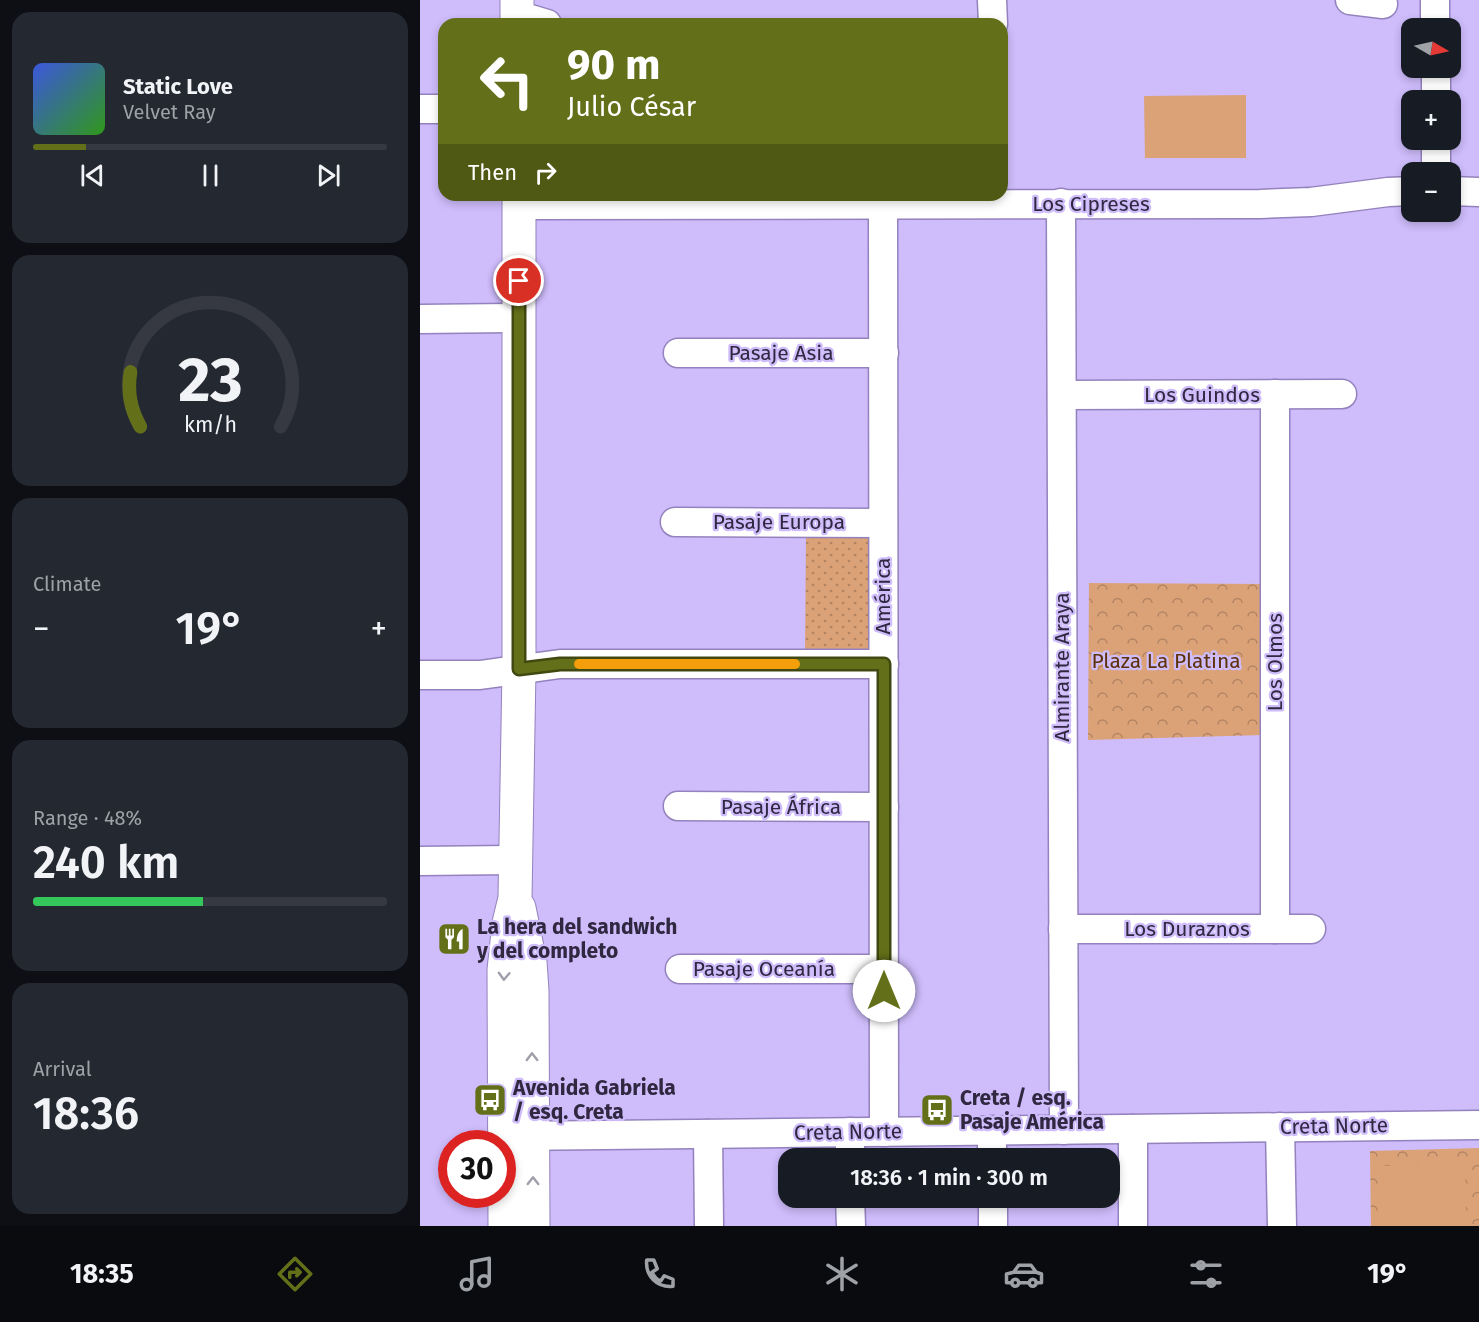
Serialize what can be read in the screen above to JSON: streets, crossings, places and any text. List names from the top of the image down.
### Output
{
  "streets": {
    "street": [
      "Los Cipreses",
      "Pasaje Asia",
      "Los Guindos",
      "Pasaje Europa",
      "América",
      "Los Olmos",
      "Almirante Araya",
      "Pasaje África",
      "Los Duraznos",
      "Pasaje Oceanía",
      "Creta Norte"
    ]
  },
  "crossings": [
    ["Los Cipreses", "América"],
    ["Los Cipreses", "Almirante Araya"],
    ["Pasaje Asia", "América"],
    ["Los Guindos", "Los Olmos"],
    ["Los Guindos", "Almirante Araya"],
    ["Pasaje Europa", "América"],
    ["América", "Pasaje África"],
    ["América", "Pasaje Oceanía"],
    ["América", "Creta Norte"],
    ["Los Olmos", "Los Duraznos"],
    ["Almirante Araya", "Los Duraznos"],
    ["Almirante Araya", "Creta Norte"]
  ],
  "parks": ["Plaza La Platina"],
  "places": {
    "restaurant": ["La hera del sandwich y del completo"],
    "bus stop": ["Avenida Gabriela / esq. Creta", "Creta / esq. Pasaje América"]
  },
  "north": "right",
  "page": {
    "map_buttons": ["+", "−"],
    "turn": ["90 m", "Julio César"],
    "song": ["Static Love", "Velvet Ray"],
    "then": "Then",
    "tile": [
      "Climate",
      ["Range · 48%", "240 km"],
      ["Arrival", "18:36"]
    ],
    "heat": ["−", "19°", "+"],
    "limit": "30",
    "trip": "18:36 · 1 min · 300 m",
    "tabs": ["18:35", "19°"],
    "gauge": ["23", "km/h"]
  }
}
